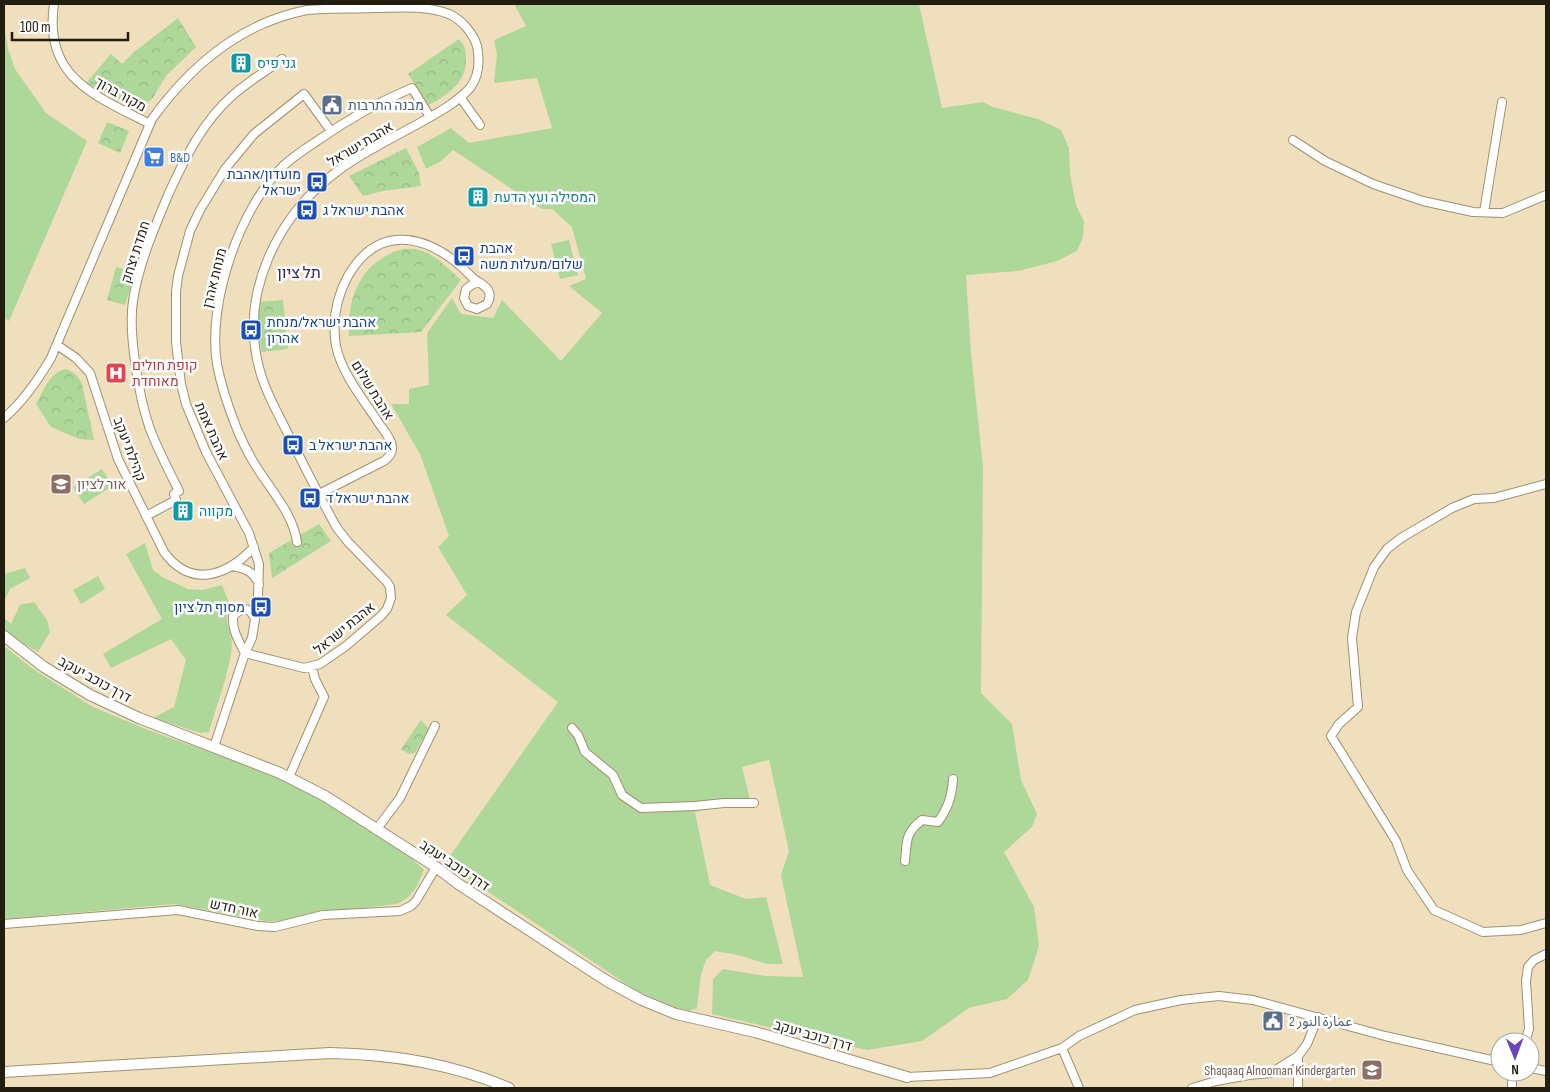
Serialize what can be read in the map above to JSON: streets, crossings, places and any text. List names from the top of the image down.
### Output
{
  "streets": {
    "street": [
      "מקור ברוך",
      "אהבת ישראל",
      "חמדת יצחק",
      "מנחת אהרן",
      "אהבת שלום",
      "אהבת אמת",
      "קהילת יעקב",
      "דרך כוכב יעקב",
      "אור חדש"
    ]
  },
  "crossings": [
    ["מקור ברוך", "אהבת ישראל"],
    ["אהבת ישראל", "מנחת אהרן"],
    ["אהבת ישראל", "אהבת שלום"],
    ["אהבת ישראל", "אהבת אמת"],
    ["אהבת ישראל", "קהילת יעקב"],
    ["חמדת יצחק", "קהילת יעקב"],
    ["מנחת אהרן", "אהבת אמת"],
    ["אהבת אמת", "דרך כוכב יעקב"],
    ["דרך כוכב יעקב", "אור חדש"]
  ],
  "districts": ["תל ציון"],
  "places": {
    "building": ["גני פיס", "המסילה ועץ הדעת", "מקווה"],
    "public building": ["מבנה התרבות", "عمارة النور 2"],
    "supermarket": ["B&D"],
    "bus stop": [
      "מועדון/אהבת ישראל",
      "אהבת ישראל ג",
      "אהבת שלום/מעלות משה",
      "אהבת ישראל/מנחת אהרון",
      "אהבת ישראל ב",
      "אהבת ישראל ד",
      "מסוף תל ציון"
    ],
    "hospital": ["קופת חולים מאוחדת"],
    "school or university": ["אור לציון", "Shaqaaq Alnooman Kindergarten"]
  },
  "scale_bar": "100 m",
  "north": "bottom"
}
